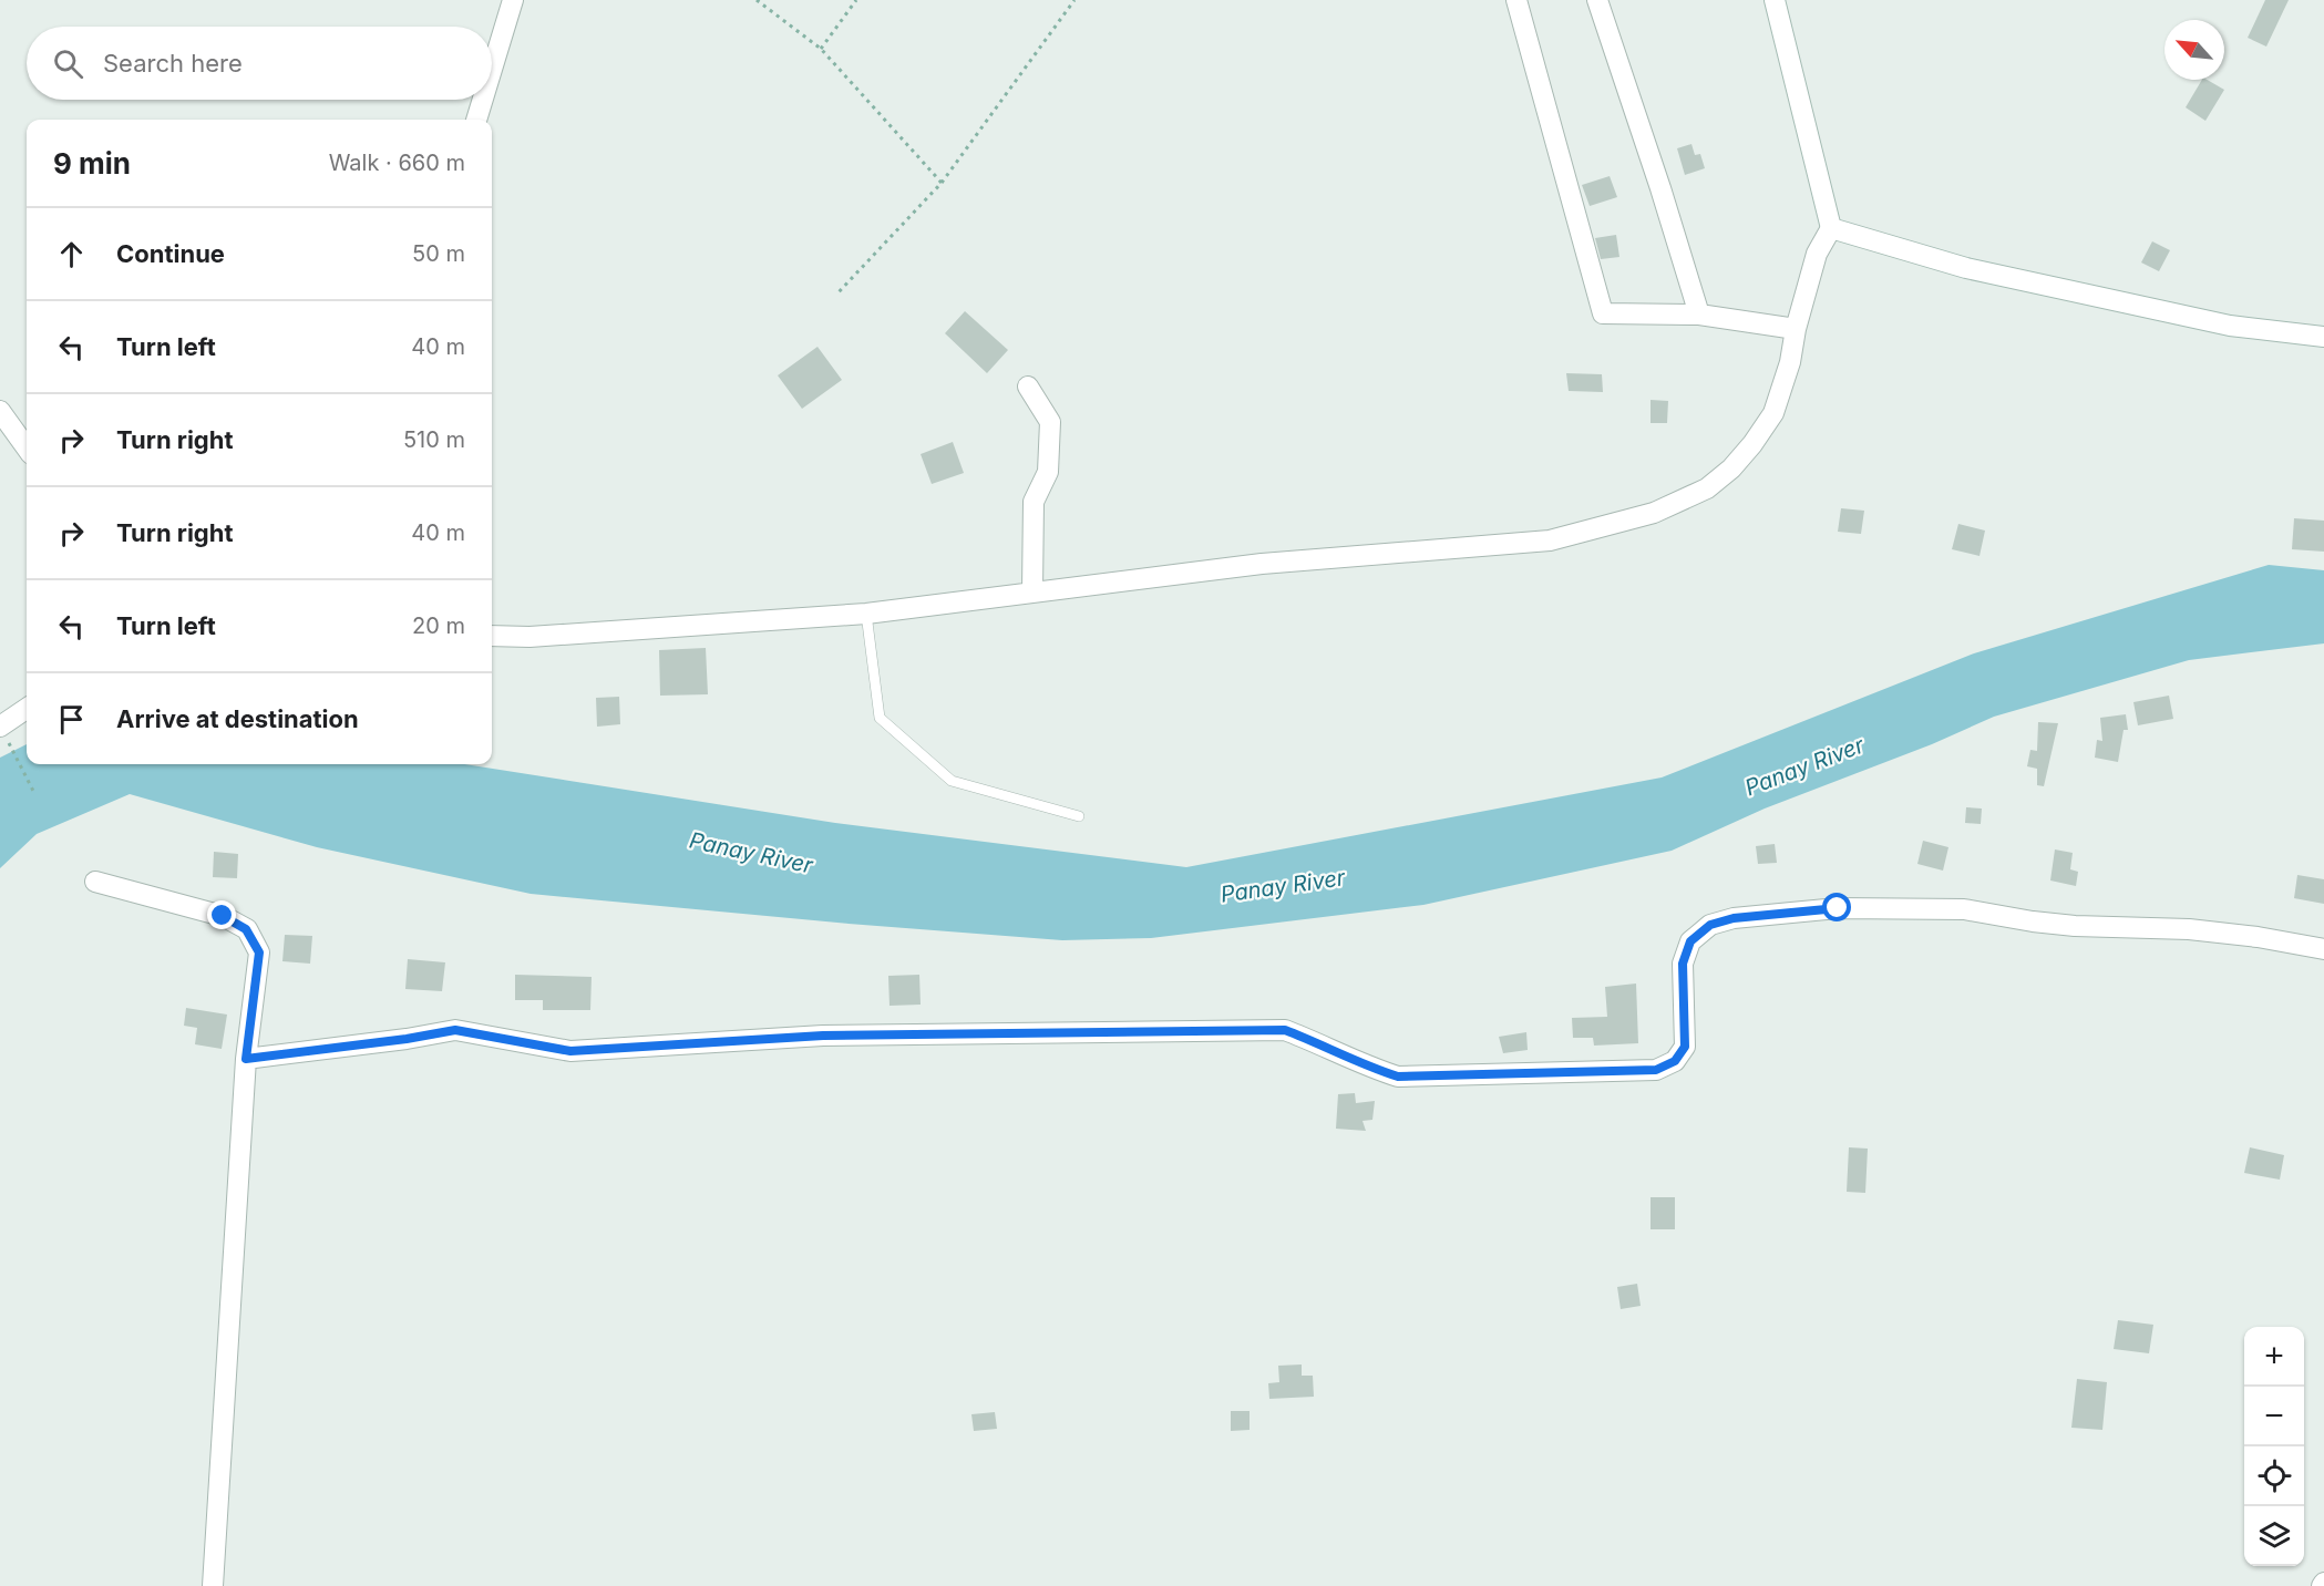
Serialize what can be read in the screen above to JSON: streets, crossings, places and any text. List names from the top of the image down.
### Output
{
  "water": ["Panay River"],
  "north": "top left",
  "page": {
    "search": "Search here",
    "heading": ["9 min", "Walk · 660 m"],
    "list": [
      ["Continue", "50 m"],
      ["Turn left", "40 m"],
      ["Turn right", "510 m"],
      ["Turn right", "40 m"],
      ["Turn left", "20 m"],
      "Arrive at destination"
    ],
    "map_buttons": ["+", "−"]
  }
}
